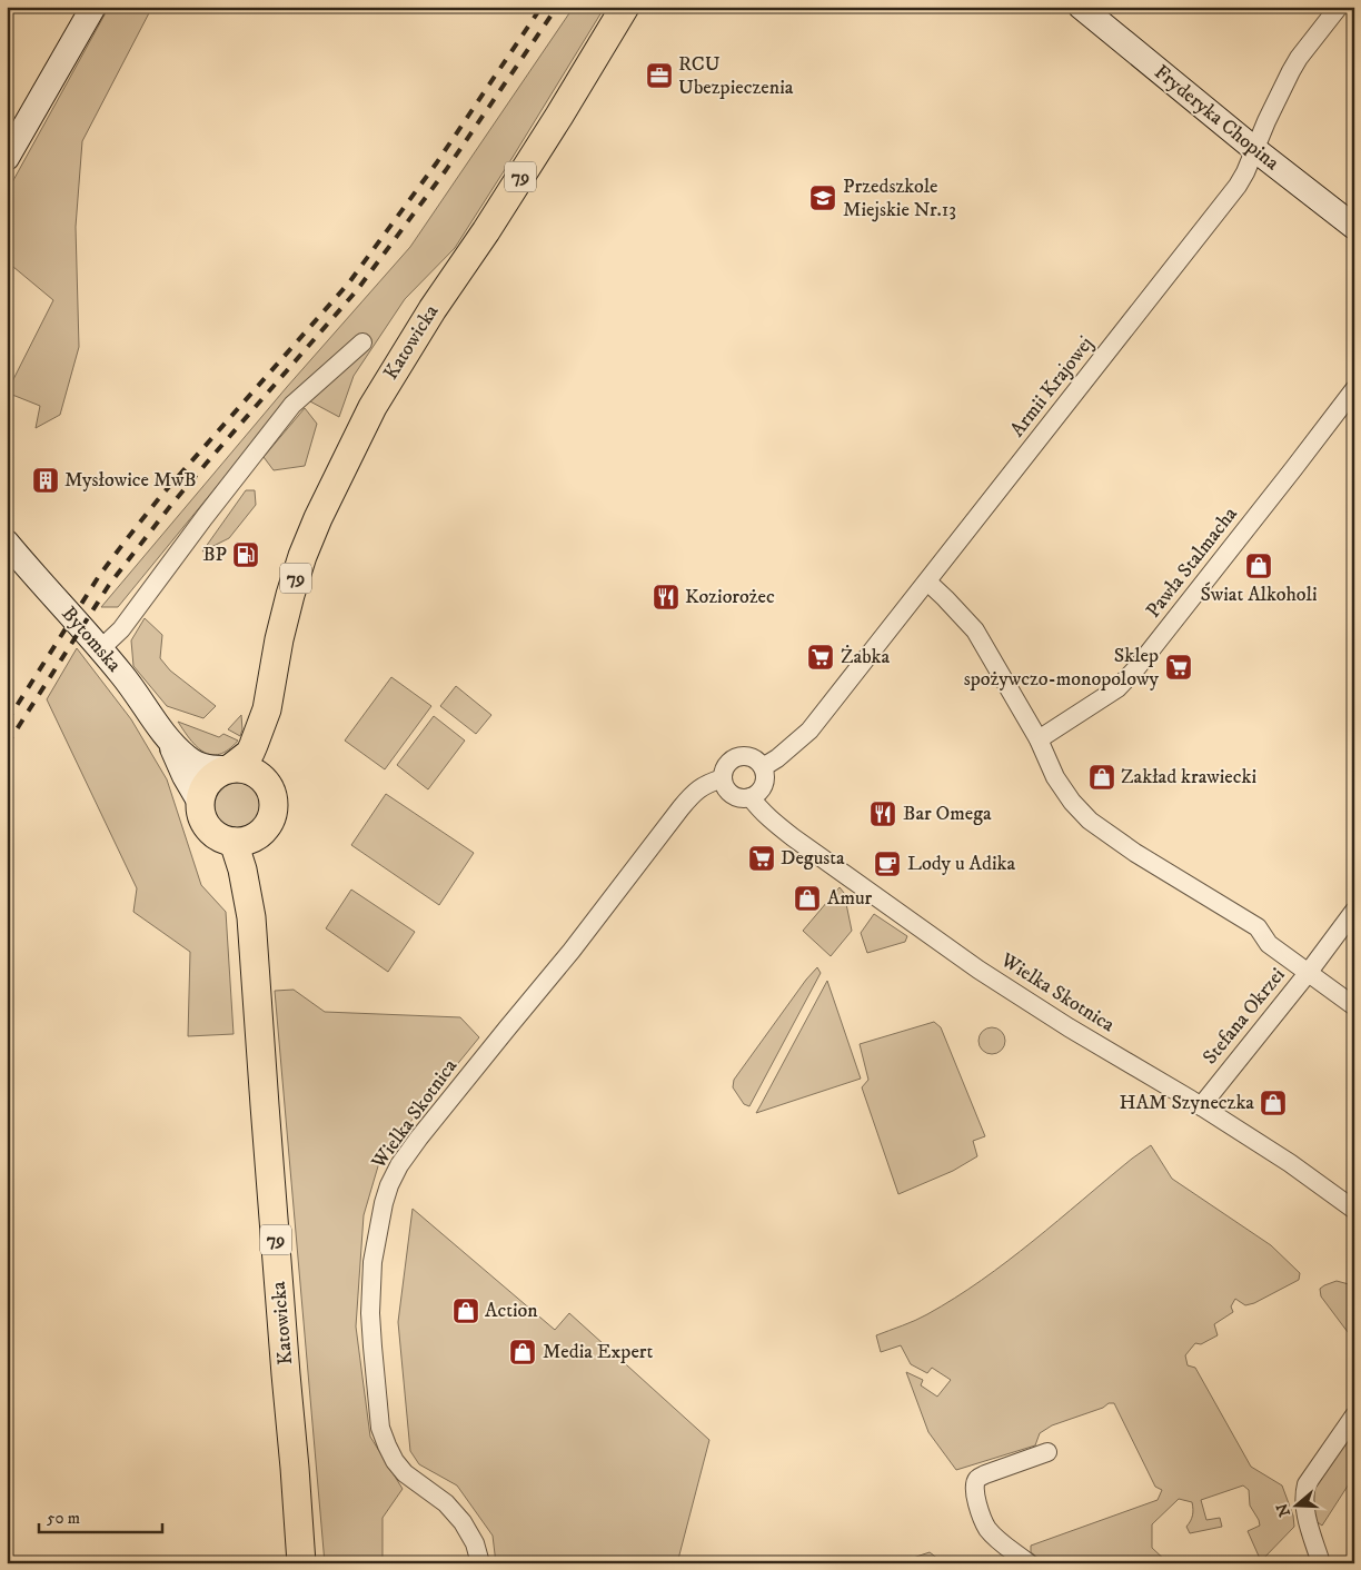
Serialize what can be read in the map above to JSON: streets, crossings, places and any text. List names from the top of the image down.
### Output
{
  "streets": {
    "main road": ["79", "Katowicka"],
    "street": [
      "Fryderyka Chopina",
      "Armii Krajowej",
      "Pawła Stalmacha",
      "Bytomska",
      "Wielka Skotnica",
      "Stefana Okrzei"
    ]
  },
  "crossings": [
    ["Fryderyka Chopina", "Armii Krajowej"],
    ["79", "Katowicka"],
    ["79", "Bytomska"],
    ["Katowicka", "Bytomska"],
    ["Armii Krajowej", "Wielka Skotnica"],
    ["Wielka Skotnica", "Stefana Okrzei"]
  ],
  "places": {
    "office": ["RCU Ubezpieczenia"],
    "school or university": ["Przedszkole Miejskie Nr.13"],
    "building": ["Mysłowice MwB"],
    "fuel station": ["BP"],
    "shop": [
      "Świat Alkoholi",
      "Zakład krawiecki",
      "Amur",
      "HAM Szyneczka",
      "Action",
      "Media Expert"
    ],
    "restaurant": ["Koziorożec", "Bar Omega"],
    "supermarket": ["Żabka", "Sklep spożywczo-monopolowy", "Degusta"],
    "cafe": ["Lody u Adika"]
  },
  "scale_bar": "50 m",
  "north": "left"
}
